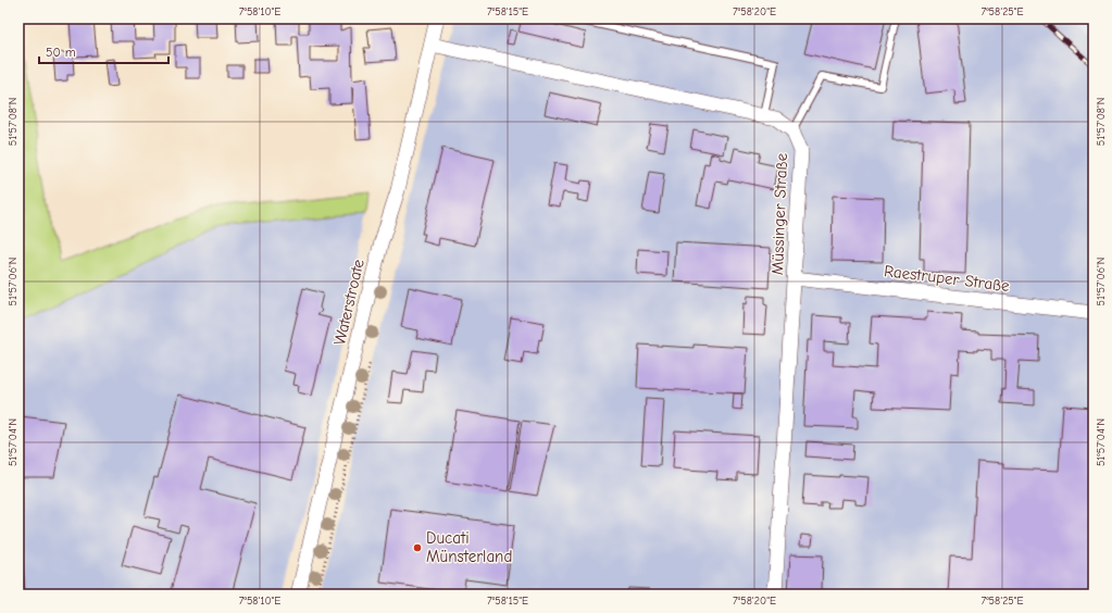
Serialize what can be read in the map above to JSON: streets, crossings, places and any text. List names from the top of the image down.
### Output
{
  "streets": {
    "street": ["Müssinger Straße", "Raestruper Straße", "Waterstroate"]
  },
  "crossings": [
    ["Müssinger Straße", "Raestruper Straße"],
    ["Müssinger Straße", "Waterstroate"]
  ],
  "places": ["Ducati Münsterland"],
  "scale_bar": "50 m",
  "coordinates": [
    "7°58'10\"E",
    "7°58'15\"E",
    "7°58'20\"E",
    "7°58'25\"E",
    "51°57'08\"N",
    "51°57'06\"N",
    "51°57'04\"N"
  ]
}
